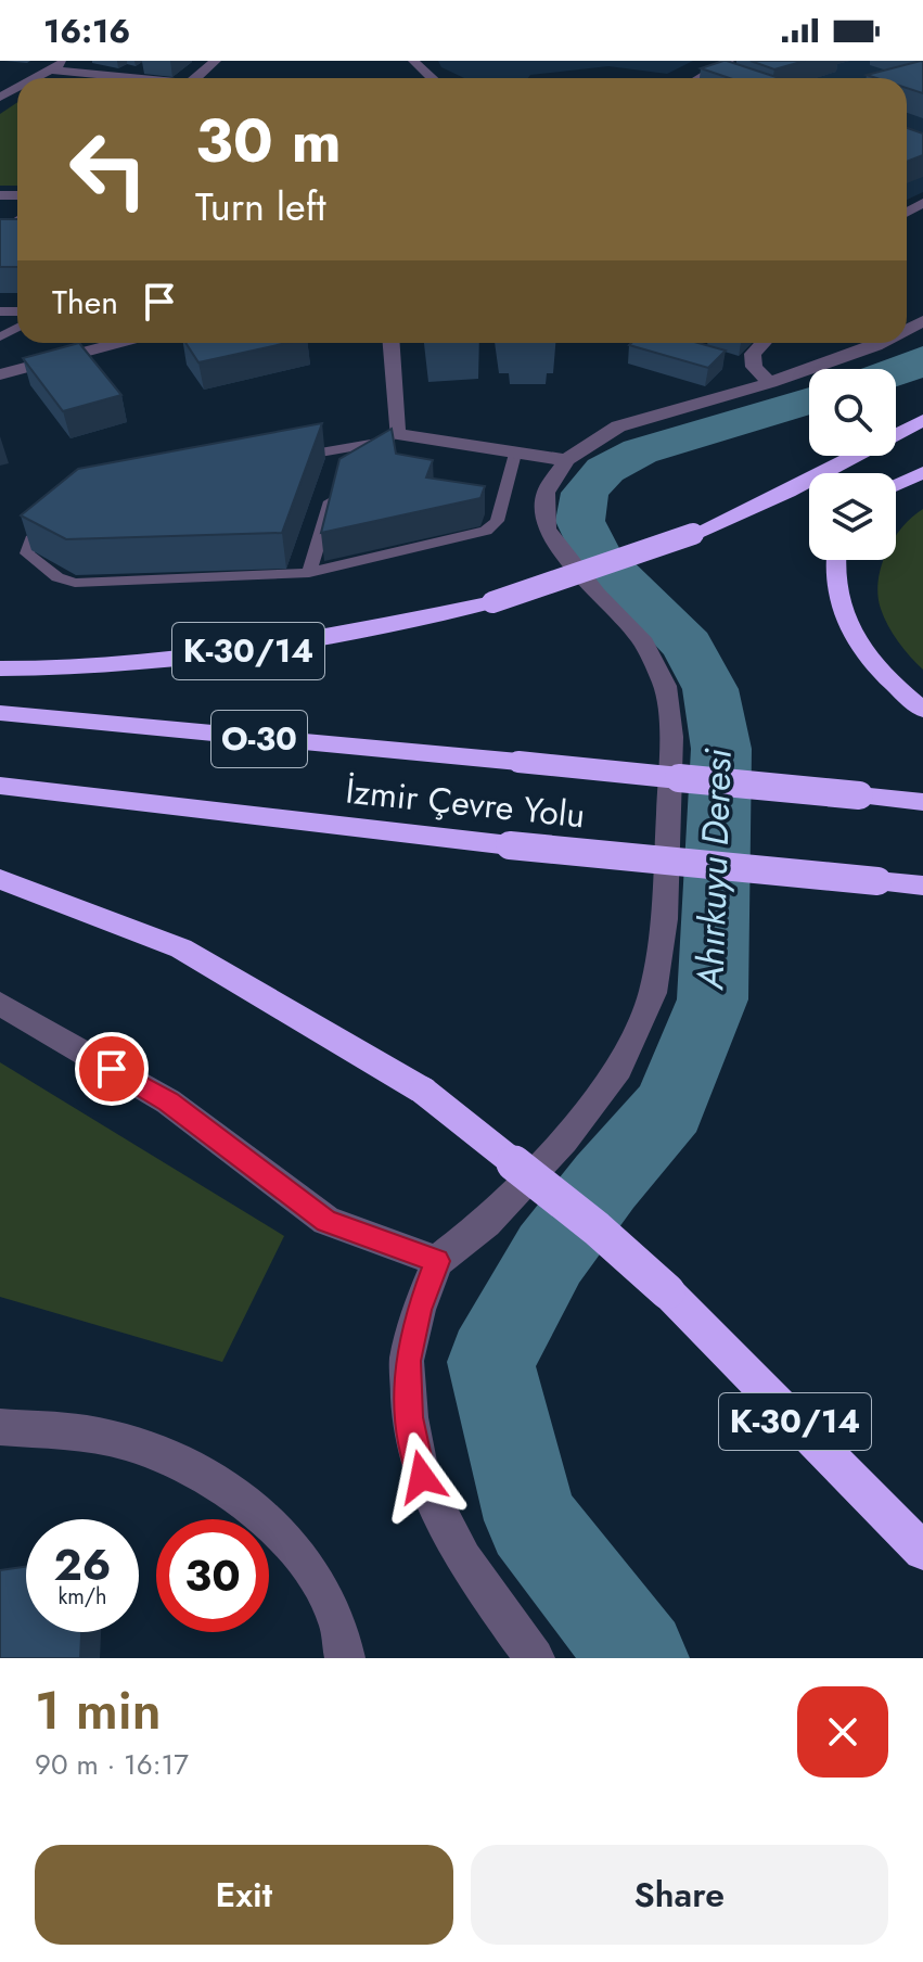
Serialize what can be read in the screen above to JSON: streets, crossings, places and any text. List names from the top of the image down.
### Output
{
  "streets": {
    "highway": ["K-30/14", "O-30", "İzmir Çevre Yolu"]
  },
  "water": ["Ahırkuyu Deresi"],
  "page": {
    "status": "16:16",
    "turn": ["30 m", "Turn left"],
    "then": "Then",
    "speed": "26 km/h",
    "limit": "30",
    "heading": ["1 min", "90 m · 16:17"],
    "buttons": ["Exit", "Share"]
  }
}
